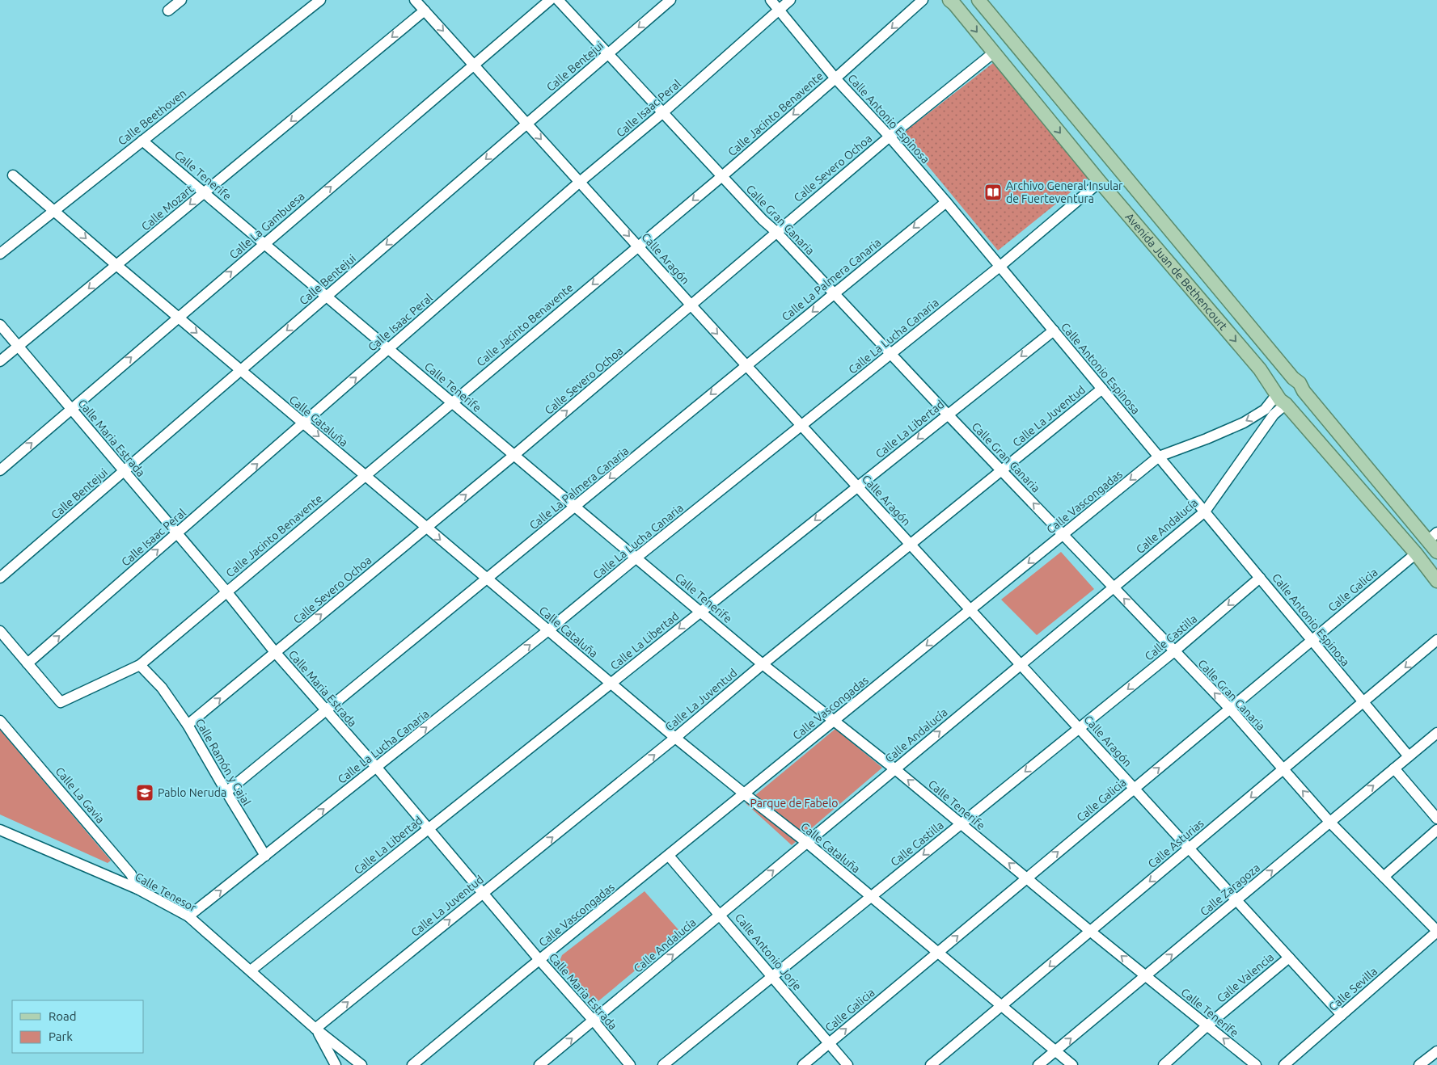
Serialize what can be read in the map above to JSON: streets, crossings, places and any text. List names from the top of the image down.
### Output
{
  "streets": {
    "main road": ["Avenida Juan de Bethencourt"],
    "street": [
      "Calle Bentejui",
      "Calle Isaac Peral",
      "Calle Jacinto Benavente",
      "Calle Beethoven",
      "Calle Antonio Espinosa",
      "Calle Severo Ochoa",
      "Calle Tenerife",
      "Calle Mozart",
      "Calle Gran Canaria",
      "Calle La Gambuesa",
      "Calle Aragón",
      "Calle La Palmera Canaria",
      "Calle La Lucha Canaria",
      "Calle La Juventud",
      "Calle Cataluña",
      "Calle La Libertad",
      "Calle Maria Estrada",
      "Calle Vascongadas",
      "Calle Andalucía",
      "Calle Galicia",
      "Calle Castilla",
      "Calle Ramón y Cajal",
      "Calle La Gavia",
      "Calle Asturias",
      "Calle Zaragoza",
      "Calle Tenesor",
      "Calle Antonio Jorje",
      "Calle Valencia",
      "Calle Sevilla"
    ]
  },
  "crossings": [
    ["Calle Bentejui", "Calle Tenerife"],
    ["Calle Bentejui", "Calle Gran Canaria"],
    ["Calle Bentejui", "Calle Aragón"],
    ["Calle Bentejui", "Calle Cataluña"],
    ["Calle Bentejui", "Calle Maria Estrada"],
    ["Calle Isaac Peral", "Calle Jacinto Benavente"],
    ["Calle Isaac Peral", "Calle Antonio Espinosa"],
    ["Calle Isaac Peral", "Calle Tenerife"],
    ["Calle Isaac Peral", "Calle Gran Canaria"],
    ["Calle Isaac Peral", "Calle Aragón"],
    ["Calle Isaac Peral", "Calle Cataluña"],
    ["Calle Isaac Peral", "Calle Maria Estrada"],
    ["Calle Jacinto Benavente", "Calle Antonio Espinosa"],
    ["Calle Jacinto Benavente", "Calle Tenerife"],
    ["Calle Jacinto Benavente", "Calle Gran Canaria"],
    ["Calle Jacinto Benavente", "Calle Aragón"],
    ["Calle Jacinto Benavente", "Calle Cataluña"],
    ["Calle Jacinto Benavente", "Calle Maria Estrada"],
    ["Calle Jacinto Benavente", "Calle Ramón y Cajal"],
    ["Calle Beethoven", "Calle Tenerife"],
    ["Calle Beethoven", "Calle Cataluña"],
    ["Calle Antonio Espinosa", "Calle Severo Ochoa"],
    ["Calle Antonio Espinosa", "Calle La Palmera Canaria"],
    ["Calle Antonio Espinosa", "Calle La Lucha Canaria"],
    ["Calle Antonio Espinosa", "Calle La Juventud"],
    ["Calle Antonio Espinosa", "Calle La Libertad"],
    ["Calle Antonio Espinosa", "Calle Vascongadas"],
    ["Calle Antonio Espinosa", "Calle Andalucía"],
    ["Calle Antonio Espinosa", "Calle Galicia"],
    ["Calle Antonio Espinosa", "Calle Castilla"],
    ["Calle Antonio Espinosa", "Calle Asturias"],
    ["Calle Antonio Espinosa", "Calle Zaragoza"],
    ["Calle Severo Ochoa", "Calle Tenerife"],
    ["Calle Severo Ochoa", "Calle Gran Canaria"],
    ["Calle Severo Ochoa", "Calle Aragón"],
    ["Calle Severo Ochoa", "Avenida Juan de Bethencourt"],
    ["Calle Severo Ochoa", "Calle Cataluña"],
    ["Calle Severo Ochoa", "Calle Maria Estrada"],
    ["Calle Severo Ochoa", "Calle Ramón y Cajal"],
    ["Calle Tenerife", "Calle Mozart"],
    ["Calle Tenerife", "Calle La Gambuesa"],
    ["Calle Tenerife", "Calle La Palmera Canaria"],
    ["Calle Tenerife", "Calle La Lucha Canaria"],
    ["Calle Tenerife", "Calle La Juventud"],
    ["Calle Tenerife", "Calle La Libertad"],
    ["Calle Tenerife", "Calle Vascongadas"],
    ["Calle Tenerife", "Calle Andalucía"],
    ["Calle Tenerife", "Calle Galicia"],
    ["Calle Tenerife", "Calle Castilla"],
    ["Calle Tenerife", "Calle Asturias"],
    ["Calle Tenerife", "Calle Zaragoza"],
    ["Calle Tenerife", "Calle Valencia"],
    ["Calle Mozart", "Calle Aragón"],
    ["Calle Mozart", "Calle Cataluña"],
    ["Calle Mozart", "Calle Maria Estrada"],
    ["Calle Gran Canaria", "Calle La Palmera Canaria"],
    ["Calle Gran Canaria", "Calle La Lucha Canaria"],
    ["Calle Gran Canaria", "Calle La Juventud"],
    ["Calle Gran Canaria", "Calle La Libertad"],
    ["Calle Gran Canaria", "Calle Vascongadas"],
    ["Calle Gran Canaria", "Calle Andalucía"],
    ["Calle Gran Canaria", "Calle Galicia"],
    ["Calle Gran Canaria", "Calle Castilla"],
    ["Calle Gran Canaria", "Calle Asturias"],
    ["Calle Gran Canaria", "Calle Zaragoza"],
    ["Calle Gran Canaria", "Calle Sevilla"],
    ["Calle La Gambuesa", "Calle Aragón"],
    ["Calle La Gambuesa", "Calle Cataluña"],
    ["Calle La Gambuesa", "Calle Maria Estrada"],
    ["Calle Aragón", "Calle La Palmera Canaria"],
    ["Calle Aragón", "Calle La Lucha Canaria"],
    ["Calle Aragón", "Calle La Juventud"],
    ["Calle Aragón", "Calle La Libertad"],
    ["Calle Aragón", "Calle Vascongadas"],
    ["Calle Aragón", "Calle Andalucía"],
    ["Calle Aragón", "Calle Galicia"],
    ["Calle Aragón", "Calle Castilla"],
    ["Calle Aragón", "Calle Asturias"],
    ["Calle Aragón", "Calle Zaragoza"],
    ["Calle Aragón", "Calle Valencia"],
    ["Calle Aragón", "Calle Sevilla"],
    ["Avenida Juan de Bethencourt", "Calle La Lucha Canaria"],
    ["Avenida Juan de Bethencourt", "Calle Vascongadas"],
    ["Avenida Juan de Bethencourt", "Calle Andalucía"],
    ["Calle La Palmera Canaria", "Calle Cataluña"],
    ["Calle La Palmera Canaria", "Calle Maria Estrada"],
    ["Calle La Palmera Canaria", "Calle Ramón y Cajal"],
    ["Calle La Lucha Canaria", "Calle Cataluña"],
    ["Calle La Lucha Canaria", "Calle Maria Estrada"],
    ["Calle La Lucha Canaria", "Calle Ramón y Cajal"],
    ["Calle La Lucha Canaria", "Calle Tenesor"],
    ["Calle La Juventud", "Calle Cataluña"],
    ["Calle La Juventud", "Calle Maria Estrada"],
    ["Calle La Juventud", "Calle Tenesor"],
    ["Calle Cataluña", "Calle La Libertad"],
    ["Calle Cataluña", "Calle Vascongadas"],
    ["Calle Cataluña", "Calle Andalucía"],
    ["Calle Cataluña", "Calle Galicia"],
    ["Calle Cataluña", "Calle Castilla"],
    ["Calle Cataluña", "Calle Asturias"],
    ["Calle Cataluña", "Calle Zaragoza"],
    ["Calle La Libertad", "Calle Maria Estrada"],
    ["Calle La Libertad", "Calle Tenesor"],
    ["Calle Maria Estrada", "Calle Vascongadas"],
    ["Calle Maria Estrada", "Calle Andalucía"],
    ["Calle Vascongadas", "Calle Andalucía"],
    ["Calle Vascongadas", "Calle Antonio Jorje"],
    ["Calle Andalucía", "Calle Antonio Jorje"],
    ["Calle Galicia", "Calle Antonio Jorje"],
    ["Calle Castilla", "Calle Antonio Jorje"],
    ["Calle La Gavia", "Calle Tenesor"]
  ],
  "one_way": [
    "Calle Bentejui",
    "Calle Isaac Peral",
    "Calle Jacinto Benavente",
    "Calle Severo Ochoa",
    "Calle Mozart",
    "Calle La Gambuesa",
    "Calle La Palmera Canaria",
    "Calle La Lucha Canaria",
    "Calle La Juventud",
    "Calle La Libertad",
    "Calle Vascongadas",
    "Calle Andalucía",
    "Calle Galicia",
    "Calle Castilla",
    "Calle Asturias",
    "Calle Zaragoza"
  ],
  "parks": ["Parque de Fabelo"],
  "places": {
    "library": ["Archivo General Insular de Fuerteventura"],
    "school or university": ["Pablo Neruda"]
  },
  "legend": ["Road", "Park"]
}
